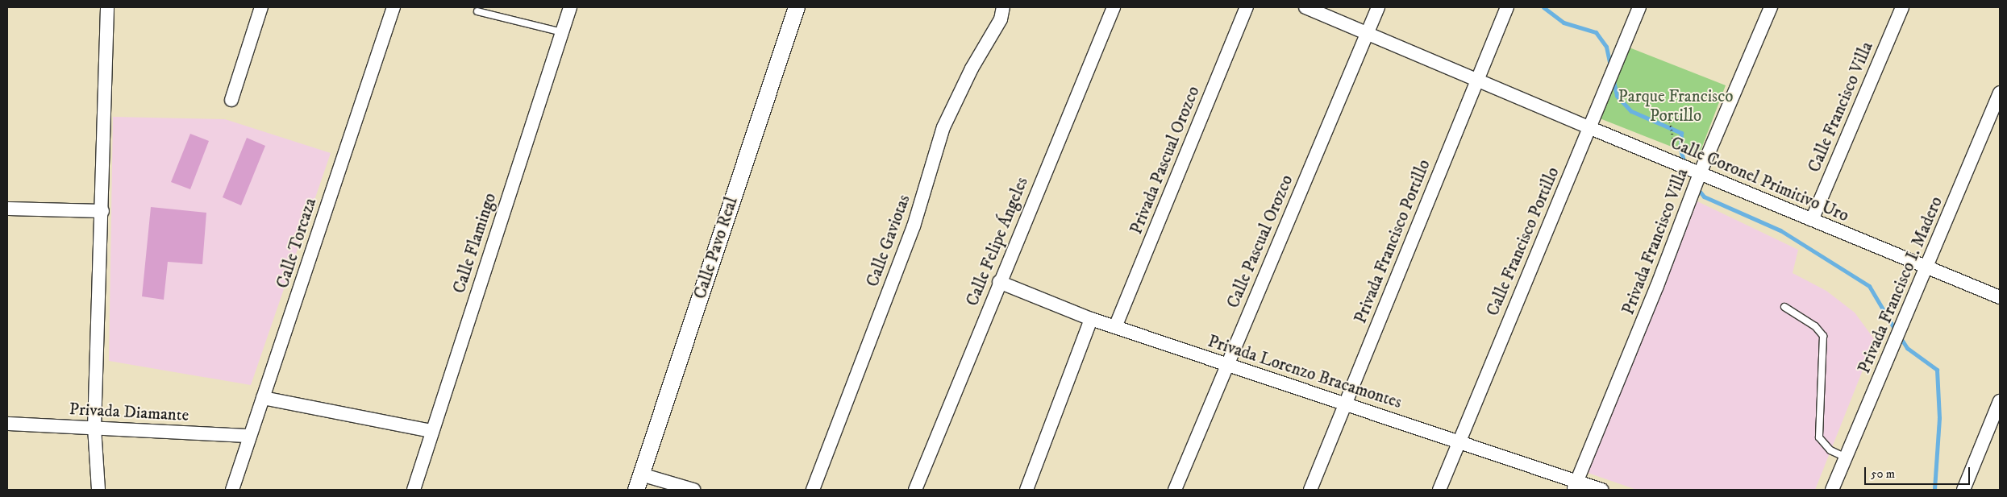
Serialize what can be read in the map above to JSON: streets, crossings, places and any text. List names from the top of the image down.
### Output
{
  "streets": {
    "street": [
      "Calle Francisco Villa",
      "Privada Pascual Orozco",
      "Calle Coronel Primitivo Uro",
      "Calle Gaviotas",
      "Calle Felipe Ángeles",
      "Calle Pascual Orozco",
      "Privada Francisco Portillo",
      "Calle Francisco Portillo",
      "Privada Francisco Villa",
      "Calle Torcaza",
      "Calle Flamingo",
      "Calle Pavo Real",
      "Privada Francisco I. Madero",
      "Privada Lorenzo Bracamontes",
      "Privada Diamante"
    ]
  },
  "crossings": [
    ["Calle Francisco Villa", "Calle Coronel Primitivo Uro"],
    ["Privada Pascual Orozco", "Privada Lorenzo Bracamontes"],
    ["Calle Coronel Primitivo Uro", "Calle Pascual Orozco"],
    ["Calle Coronel Primitivo Uro", "Privada Francisco Portillo"],
    ["Calle Coronel Primitivo Uro", "Calle Francisco Portillo"],
    ["Calle Coronel Primitivo Uro", "Privada Francisco Villa"],
    ["Calle Coronel Primitivo Uro", "Privada Francisco I. Madero"],
    ["Calle Felipe Ángeles", "Privada Lorenzo Bracamontes"],
    ["Calle Pascual Orozco", "Privada Lorenzo Bracamontes"],
    ["Privada Francisco Portillo", "Privada Lorenzo Bracamontes"],
    ["Calle Francisco Portillo", "Privada Lorenzo Bracamontes"],
    ["Privada Francisco Villa", "Privada Lorenzo Bracamontes"],
    ["Calle Torcaza", "Privada Diamante"]
  ],
  "parks": ["Parque Francisco Portillo"],
  "scale_bar": "50 m"
}
